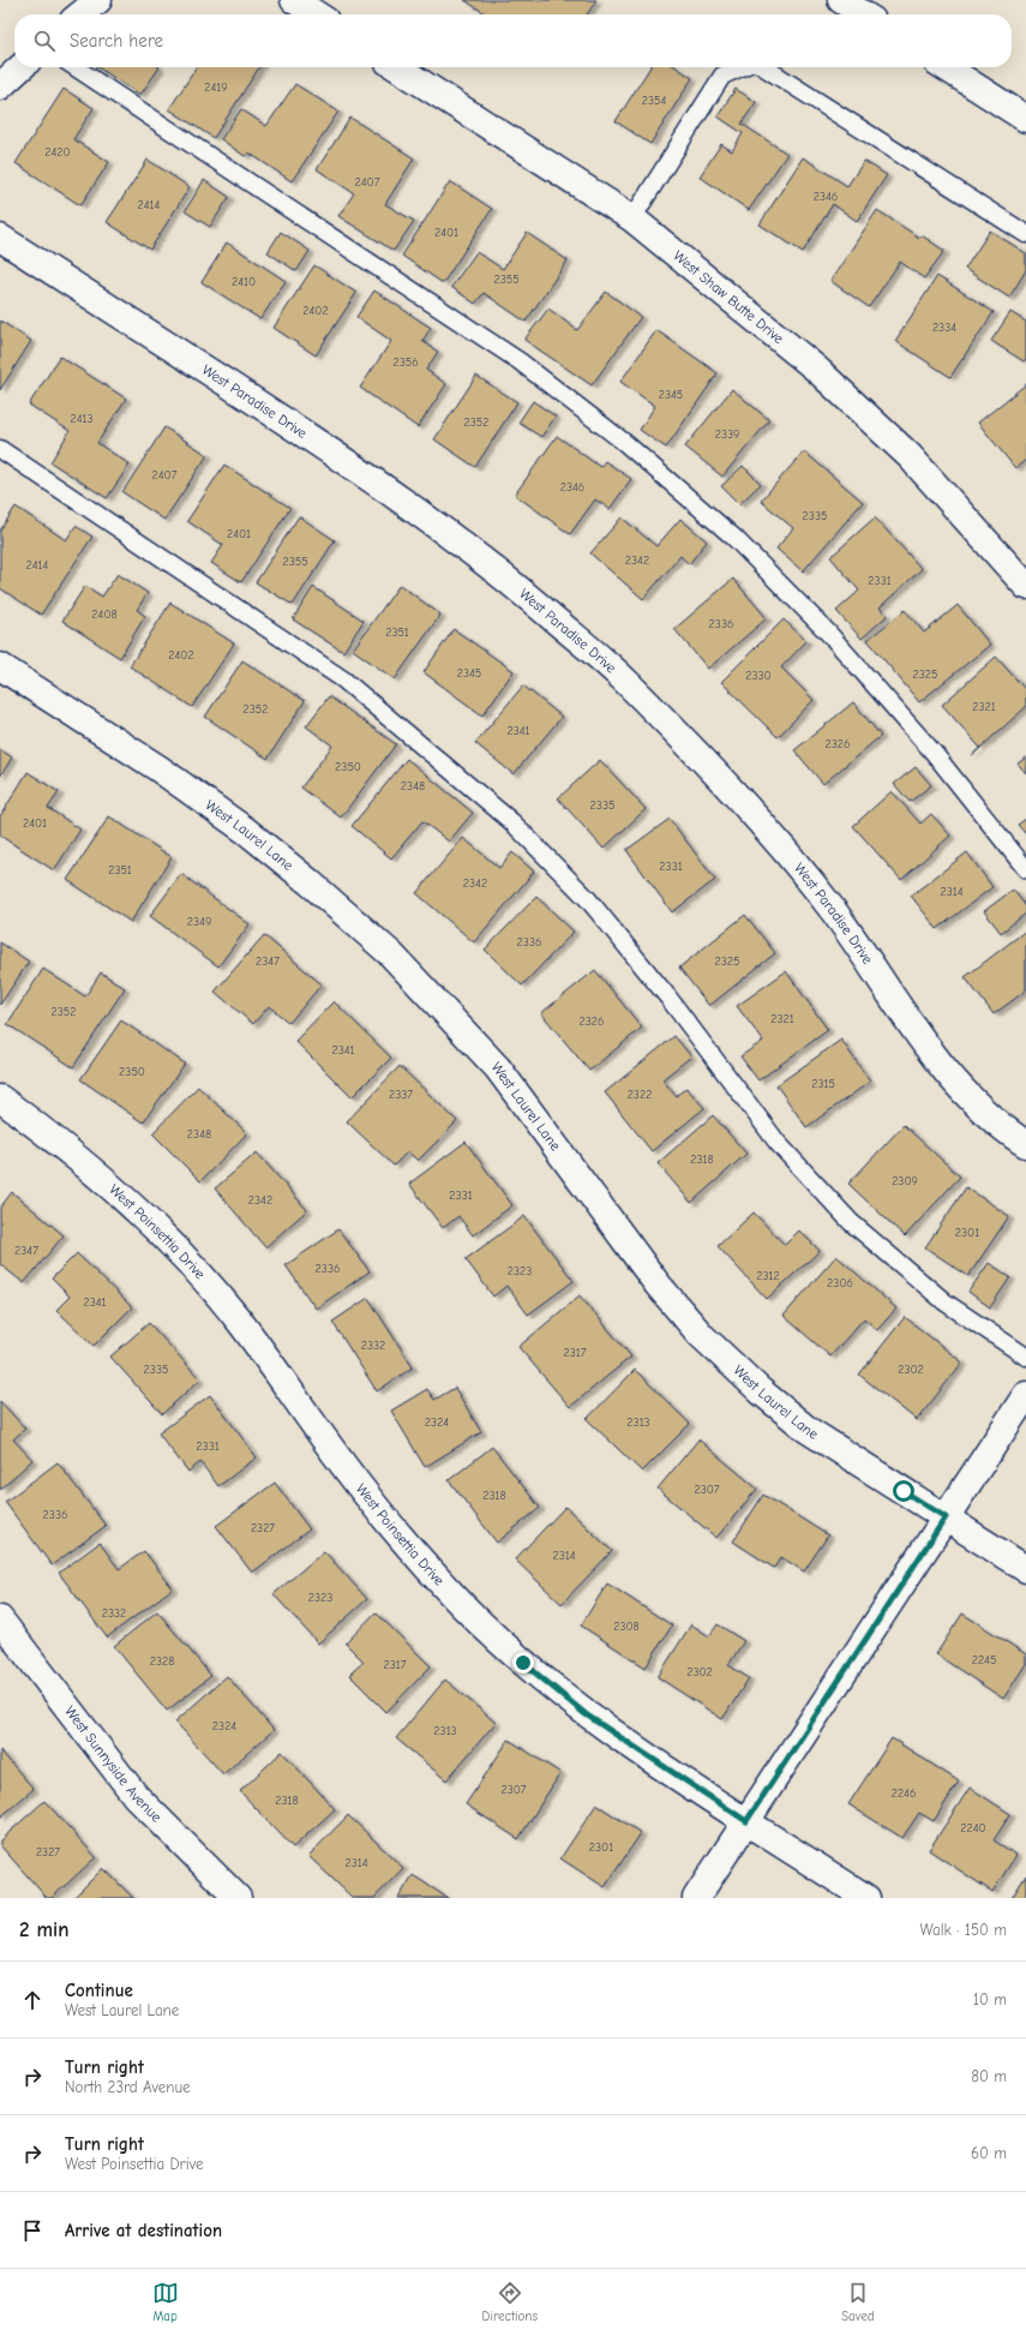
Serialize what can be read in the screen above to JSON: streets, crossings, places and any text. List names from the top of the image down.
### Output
{
  "streets": {
    "street": [
      "West Shaw Butte Drive",
      "West Paradise Drive",
      "West Laurel Lane",
      "West Poinsettia Drive",
      "West Sunnyside Avenue"
    ]
  },
  "house_numbers": [
    "2419",
    "2354",
    "2420",
    "2407",
    "2346",
    "2414",
    "2401",
    "2355",
    "2410",
    "2402",
    "2334",
    "2356",
    "2345",
    "2413",
    "2352",
    "2339",
    "2407",
    "2346",
    "2335",
    "2401",
    "2342",
    "2355",
    "2414",
    "2331",
    "2408",
    "2336",
    "2351",
    "2402",
    "2345",
    "2325",
    "2330",
    "2321",
    "2352",
    "2341",
    "2326",
    "2350",
    "2348",
    "2335",
    "2401",
    "2331",
    "2351",
    "2342",
    "2314",
    "2349",
    "2336",
    "2347",
    "2325",
    "2352",
    "2321",
    "2326",
    "2341",
    "2350",
    "2315",
    "2337",
    "2322",
    "2348",
    "2318",
    "2309",
    "2331",
    "2342",
    "2301",
    "2347",
    "2336",
    "2323",
    "2312",
    "2306",
    "2341",
    "2332",
    "2317",
    "2335",
    "2302",
    "2324",
    "2313",
    "2331",
    "2307",
    "2318",
    "2336",
    "2327",
    "2314",
    "2323",
    "2332",
    "2308",
    "2245",
    "2328",
    "2317",
    "2302",
    "2324",
    "2313",
    "2307",
    "2246",
    "2318",
    "2240",
    "2301",
    "2327",
    "2314"
  ],
  "page": {
    "search": "Search here",
    "heading": ["2 min", "Walk · 150 m"],
    "list": [
      ["Continue", "West Laurel Lane", "10 m"],
      ["Turn right", "North 23rd Avenue", "80 m"],
      ["Turn right", "West Poinsettia Drive", "60 m"],
      "Arrive at destination"
    ],
    "nav": ["Map", "Directions", "Saved"]
  }
}
